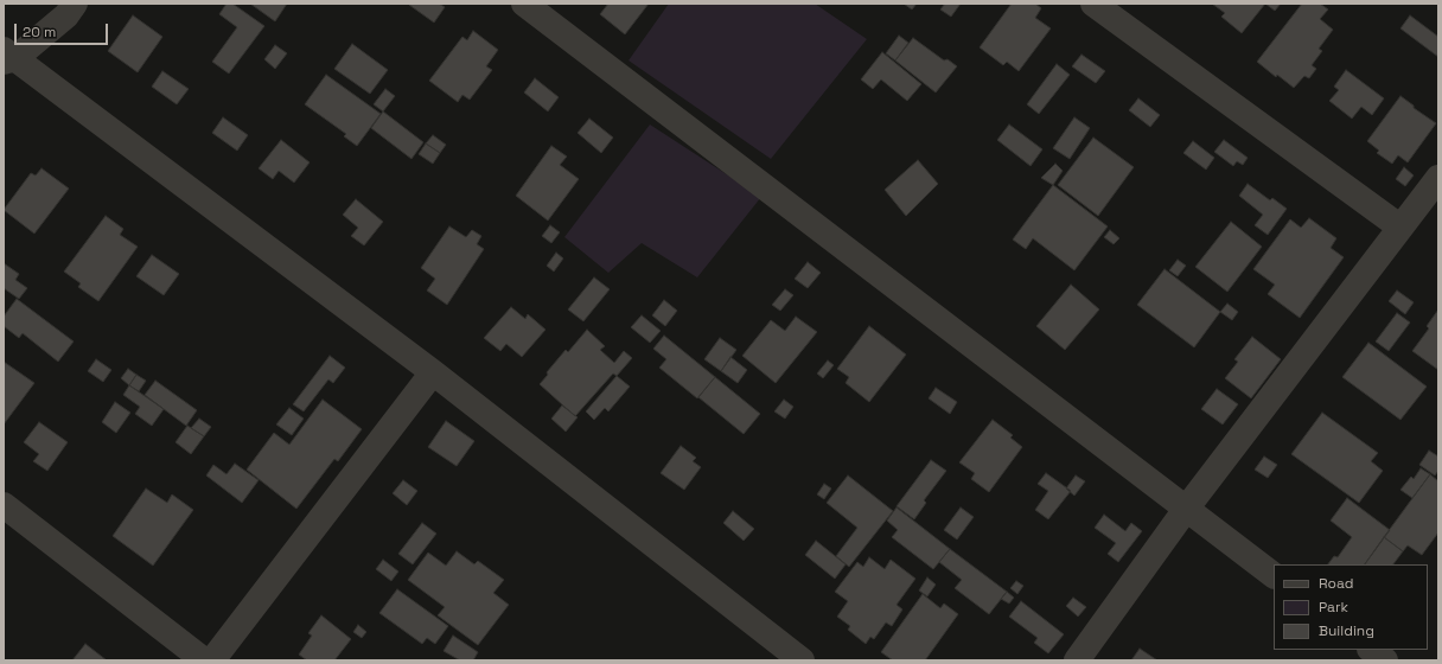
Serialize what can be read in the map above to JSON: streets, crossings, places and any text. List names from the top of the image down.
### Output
{
  "legend": ["Road", "Park", "Building"],
  "scale_bar": "20 m"
}
